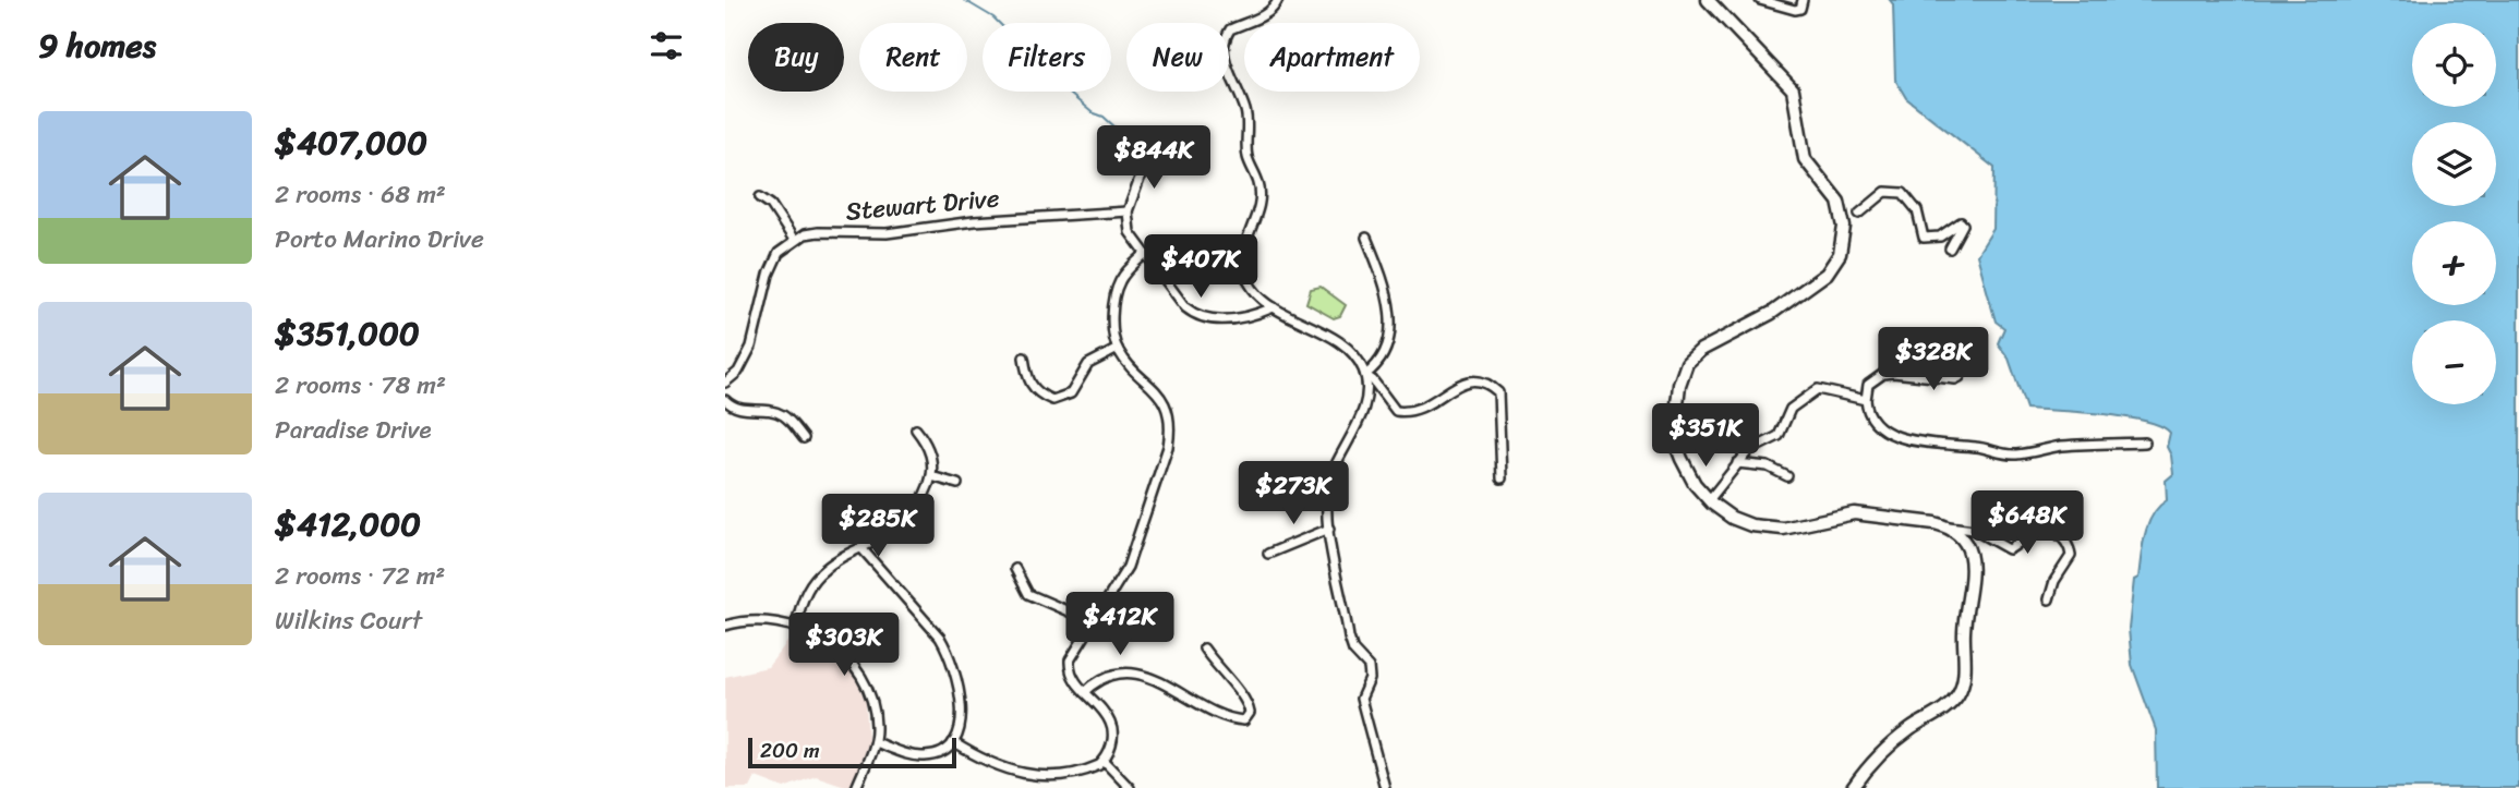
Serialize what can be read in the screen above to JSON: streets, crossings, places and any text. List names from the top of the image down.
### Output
{
  "streets": {
    "street": ["Stewart Drive"]
  },
  "scale_bar": "200 m",
  "page": {
    "heading": "9 homes",
    "map_buttons": ["+", "−"],
    "chip": [
      "Buy",
      "Rent",
      "Filters",
      "New",
      "Apartment"
    ],
    "list": [
      {
        "name": "$407,000",
        "note": "2 rooms · 68 m² · Porto Marino Drive"
      },
      {
        "name": "$351,000",
        "note": "2 rooms · 78 m² · Paradise Drive"
      },
      {
        "name": "$412,000",
        "note": "2 rooms · 72 m² · Wilkins Court"
      }
    ],
    "price": [
      "$844K",
      "$407K",
      "$328K",
      "$351K",
      "$273K",
      "$648K",
      "$285K",
      "$412K",
      "$303K"
    ],
    "scale": "200 m"
  }
}
